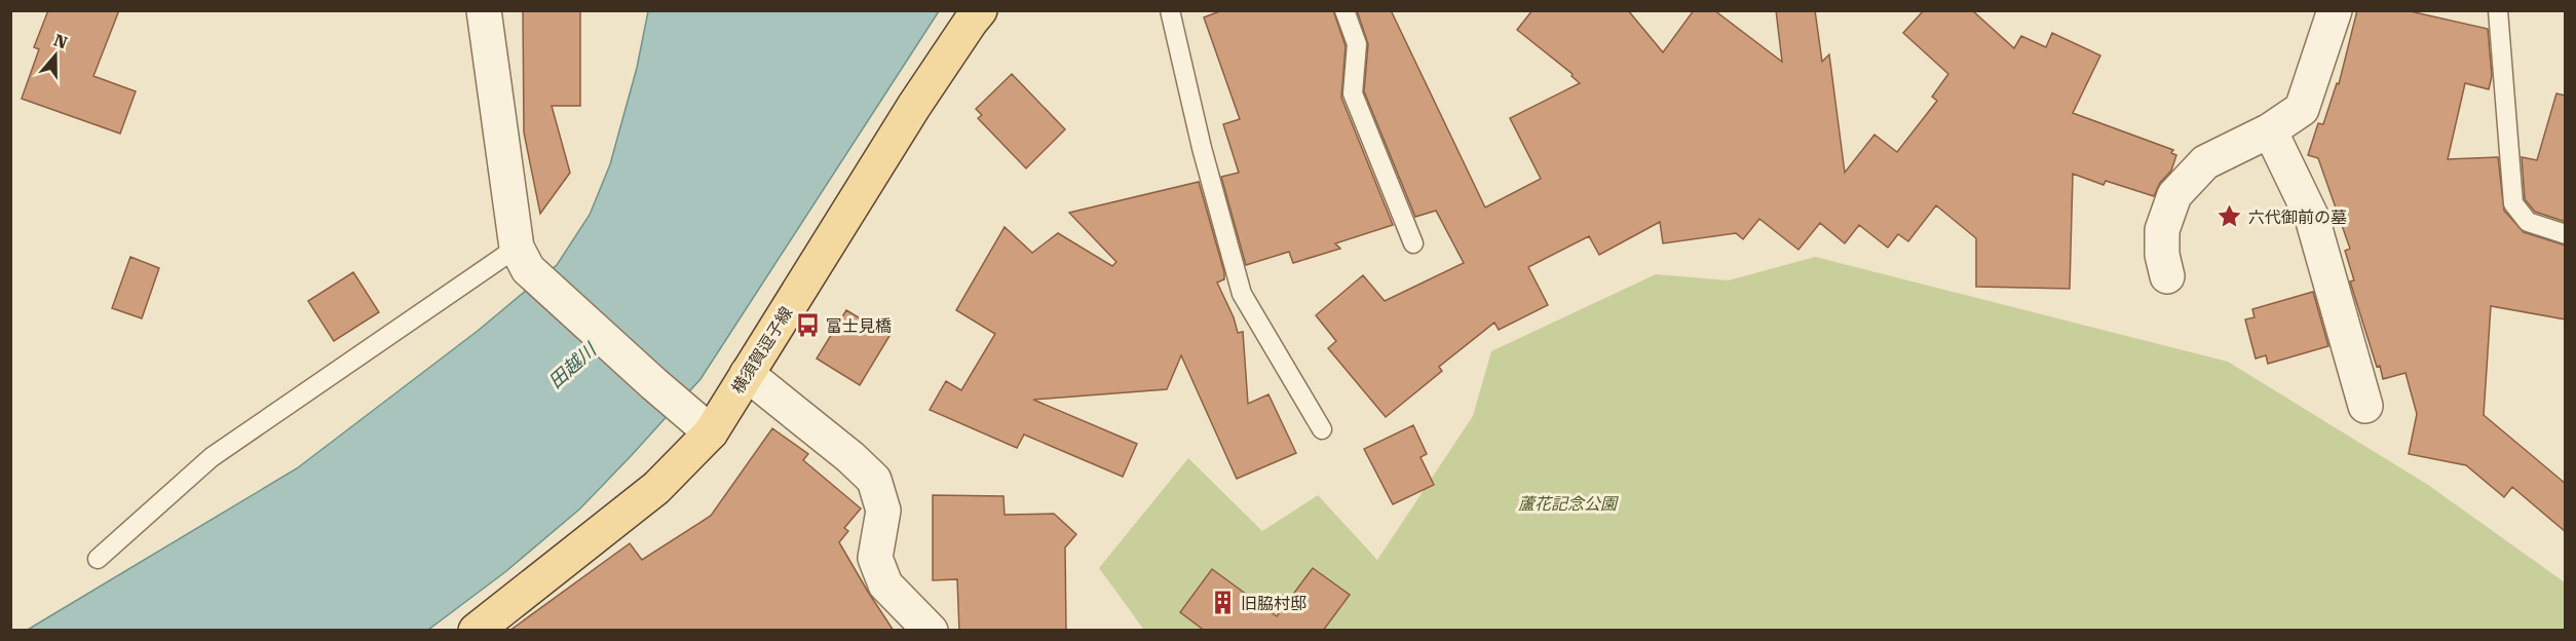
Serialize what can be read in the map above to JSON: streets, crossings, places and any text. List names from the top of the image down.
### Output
{
  "streets": {
    "main road": ["横須賀逗子線"]
  },
  "water": ["田越川"],
  "parks": ["蘆花記念公園"],
  "places": {
    "place": ["六代御前の墓"],
    "bus stop": ["富士見橋"],
    "building": ["旧脇村邸"]
  },
  "north": "top"
}
